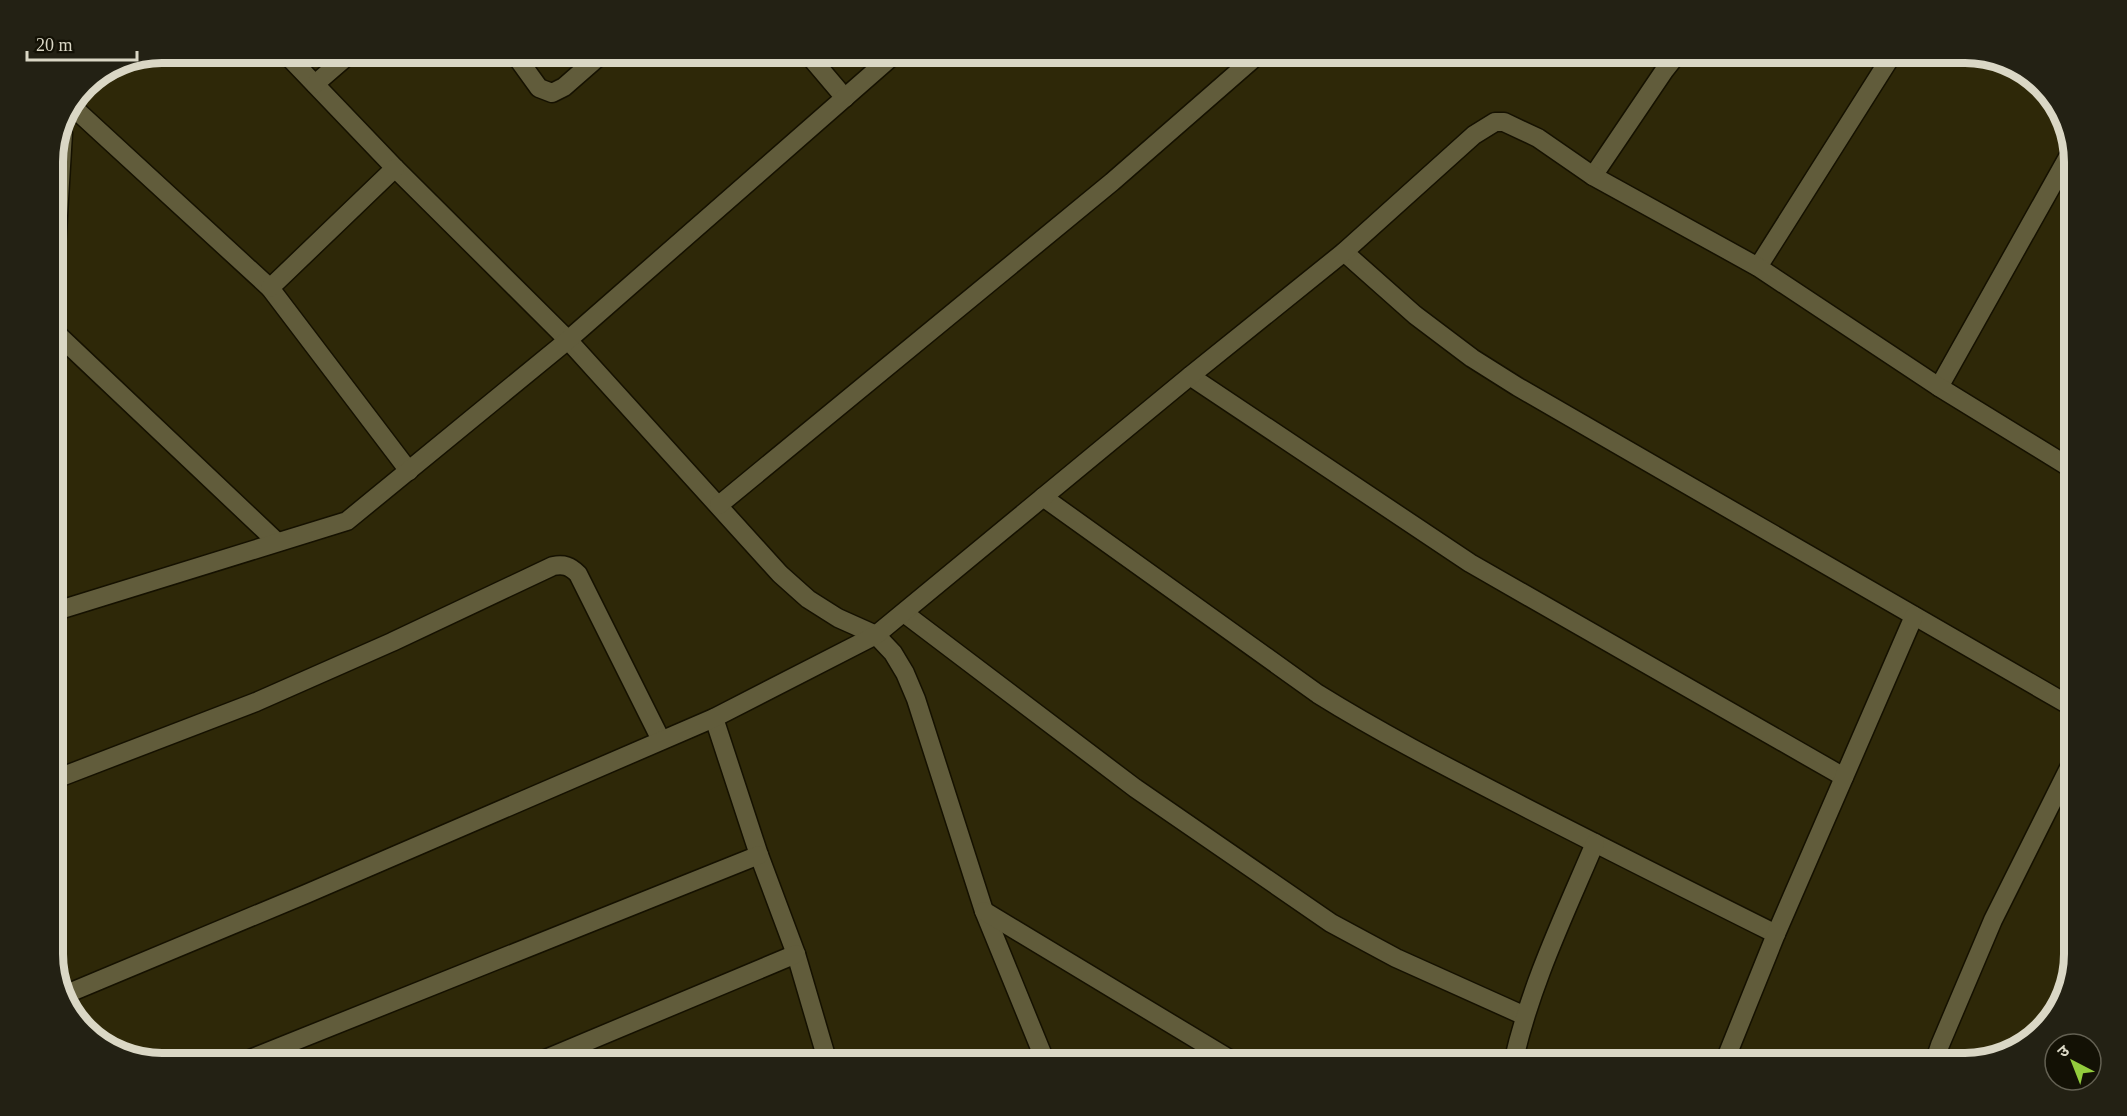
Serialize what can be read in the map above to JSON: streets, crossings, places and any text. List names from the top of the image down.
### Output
{
  "scale_bar": "20 m",
  "north": "top left"
}
